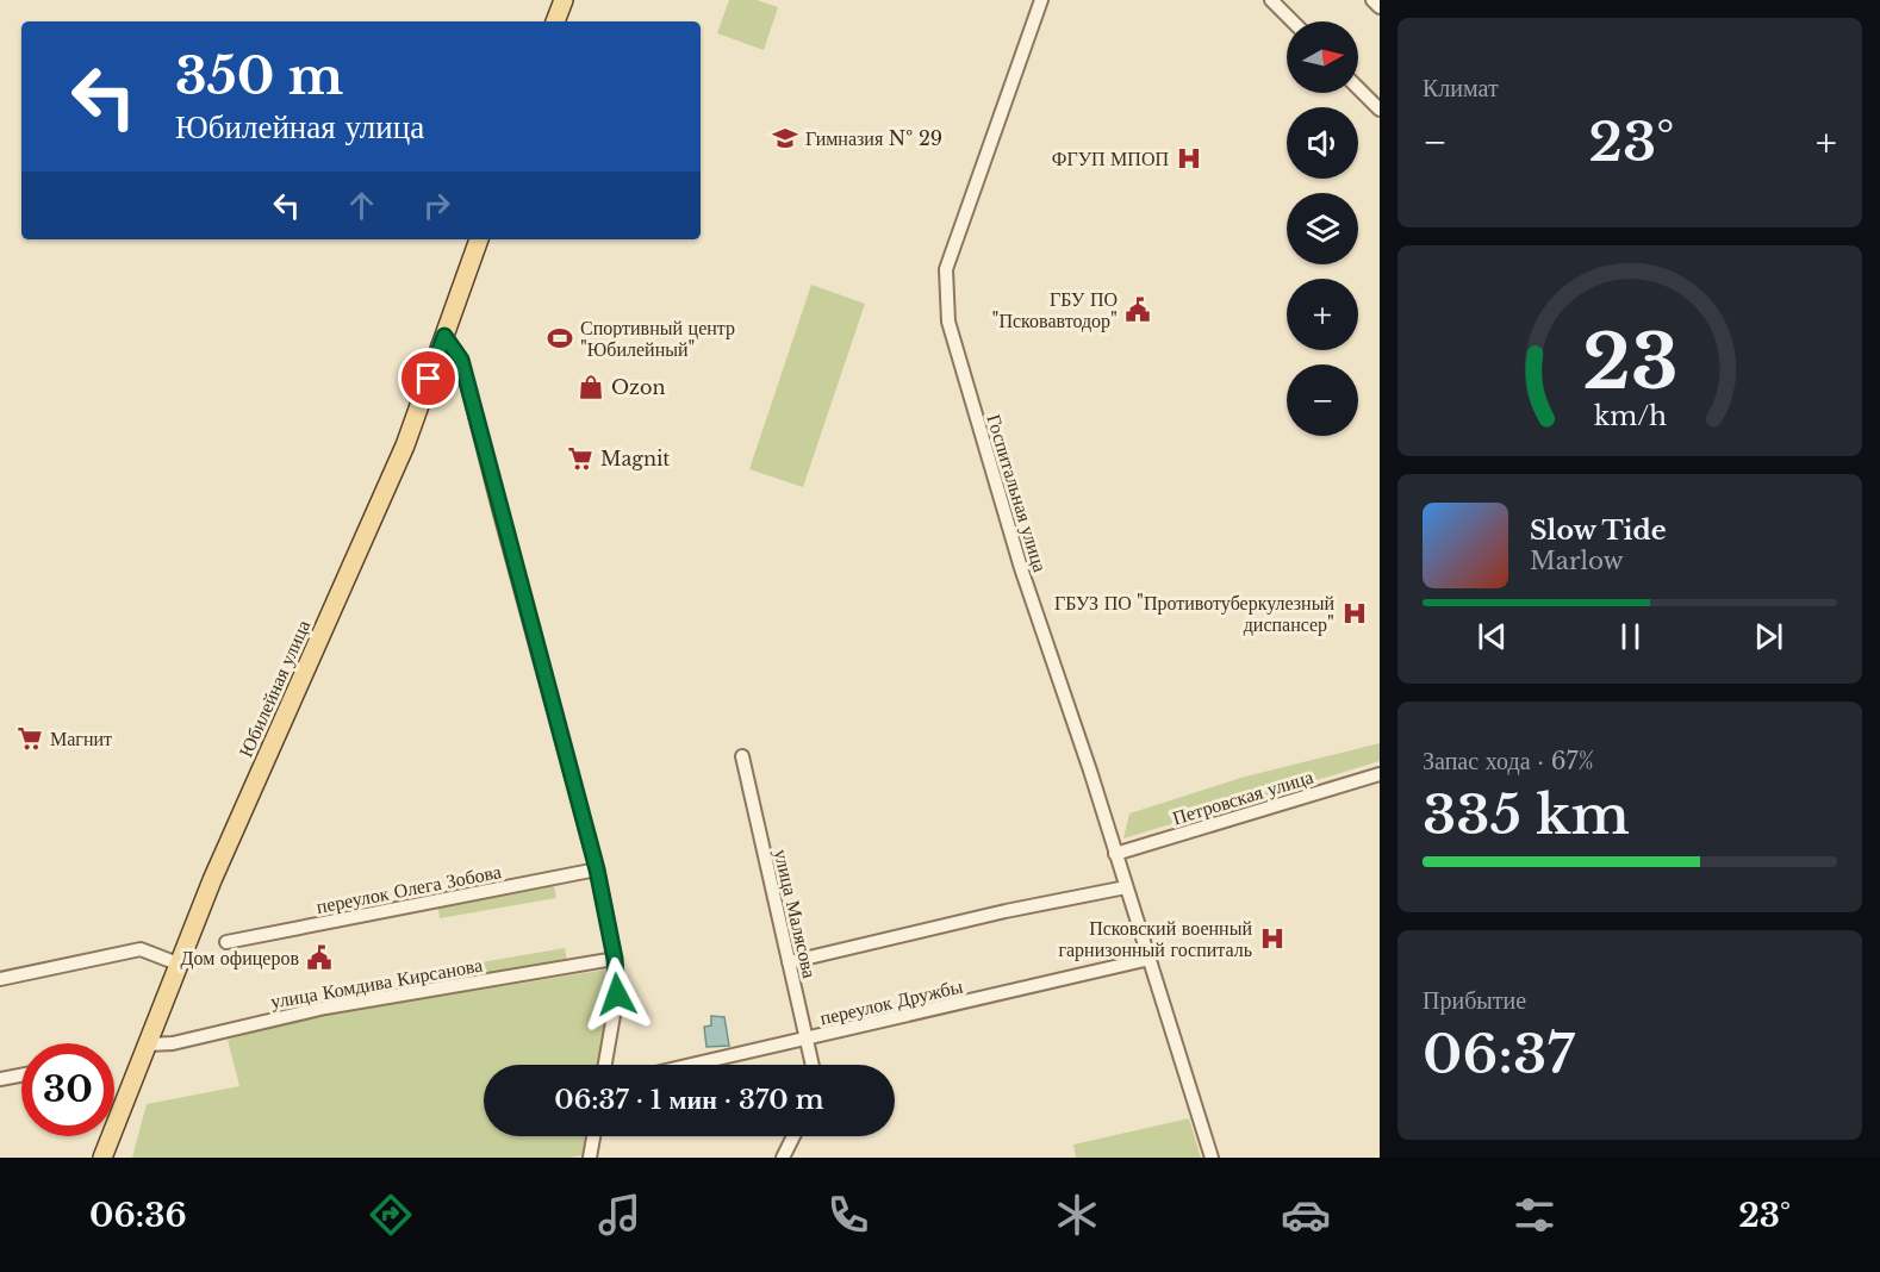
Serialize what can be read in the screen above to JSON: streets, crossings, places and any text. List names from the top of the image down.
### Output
{
  "streets": {
    "main road": ["Юбилейная улица"],
    "street": [
      "Госпитальная улица",
      "Петровская улица",
      "переулок Олега Зобова",
      "улица Малясова",
      "улица Комдива Кирсанова",
      "переулок Дружбы"
    ]
  },
  "crossings": [
    ["Госпитальная улица", "Петровская улица"],
    ["Госпитальная улица", "переулок Дружбы"],
    ["Юбилейная улица", "улица Комдива Кирсанова"],
    ["улица Малясова", "переулок Дружбы"]
  ],
  "places": {
    "school or university": ["Гимназия № 29"],
    "hospital": ["ФГУП МПОП", "ГБУЗ ПО \"Противотуберкулезный диспансер\"", "Псковский военный гарнизонный госпиталь"],
    "public building": ["ГБУ ПО \"Псковавтодор\"", "Дом офицеров"],
    "sports": ["Спортивный центр \"Юбилейный\""],
    "shop": ["Ozon"],
    "supermarket": ["Magnit", "Магнит"]
  },
  "north": "right",
  "page": {
    "tile": [
      "Климат",
      ["Запас хода · 67%", "335 km"],
      ["Прибытие", "06:37"]
    ],
    "map_buttons": ["+", "−"],
    "turn": ["350 m", "Юбилейная улица"],
    "heat": ["−", "23°", "+"],
    "song": ["Slow Tide", "Marlow"],
    "limit": "30",
    "trip": "06:37 · 1 мин · 370 m",
    "tabs": ["06:36", "23°"],
    "gauge": ["23", "km/h"]
  }
}
